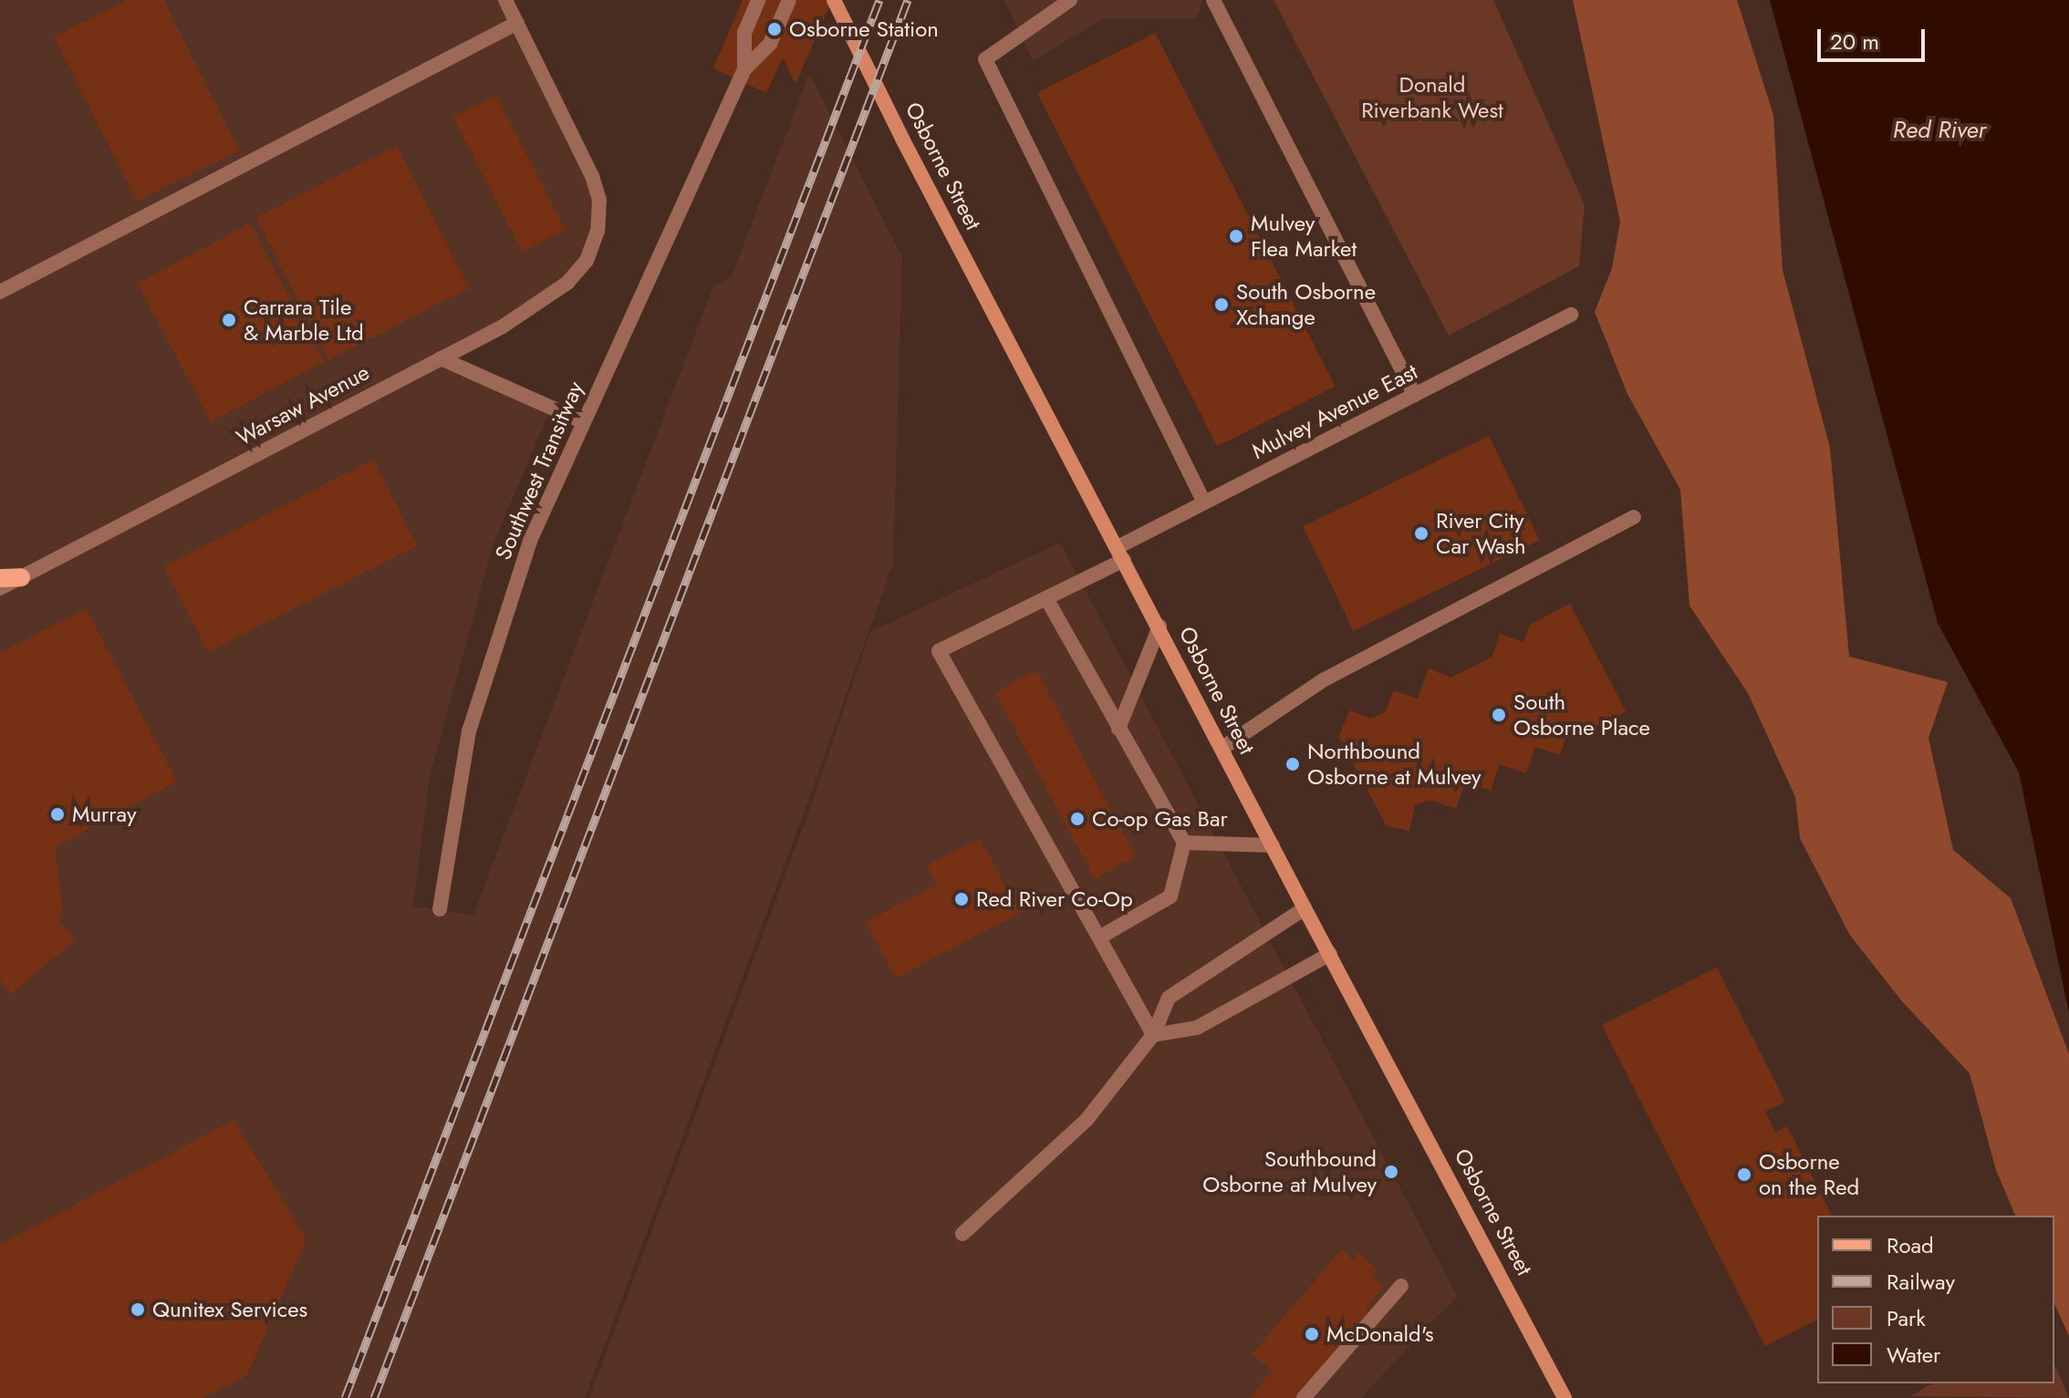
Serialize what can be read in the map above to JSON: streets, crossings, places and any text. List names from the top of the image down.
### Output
{
  "streets": {
    "main road": ["Osborne Street"],
    "street": ["Warsaw Avenue", "Mulvey Avenue East", "Southwest Transitway"]
  },
  "crossings": [
    ["Osborne Street", "Mulvey Avenue East"]
  ],
  "water": ["Red River"],
  "parks": ["Donald Riverbank West"],
  "places": [
    "Osborne Station",
    "Mulvey Flea Market",
    "South Osborne Xchange",
    "Carrara Tile & Marble Ltd",
    "River City Car Wash",
    "South Osborne Place",
    "Northbound Osborne at Mulvey",
    "Murray",
    "Co-op Gas Bar",
    "Red River Co-Op",
    "Southbound Osborne at Mulvey",
    "Osborne on the Red",
    "Qunitex Services",
    "McDonald's"
  ],
  "legend": [
    "Road",
    "Railway",
    "Park",
    "Water"
  ],
  "scale_bar": "20 m"
}
